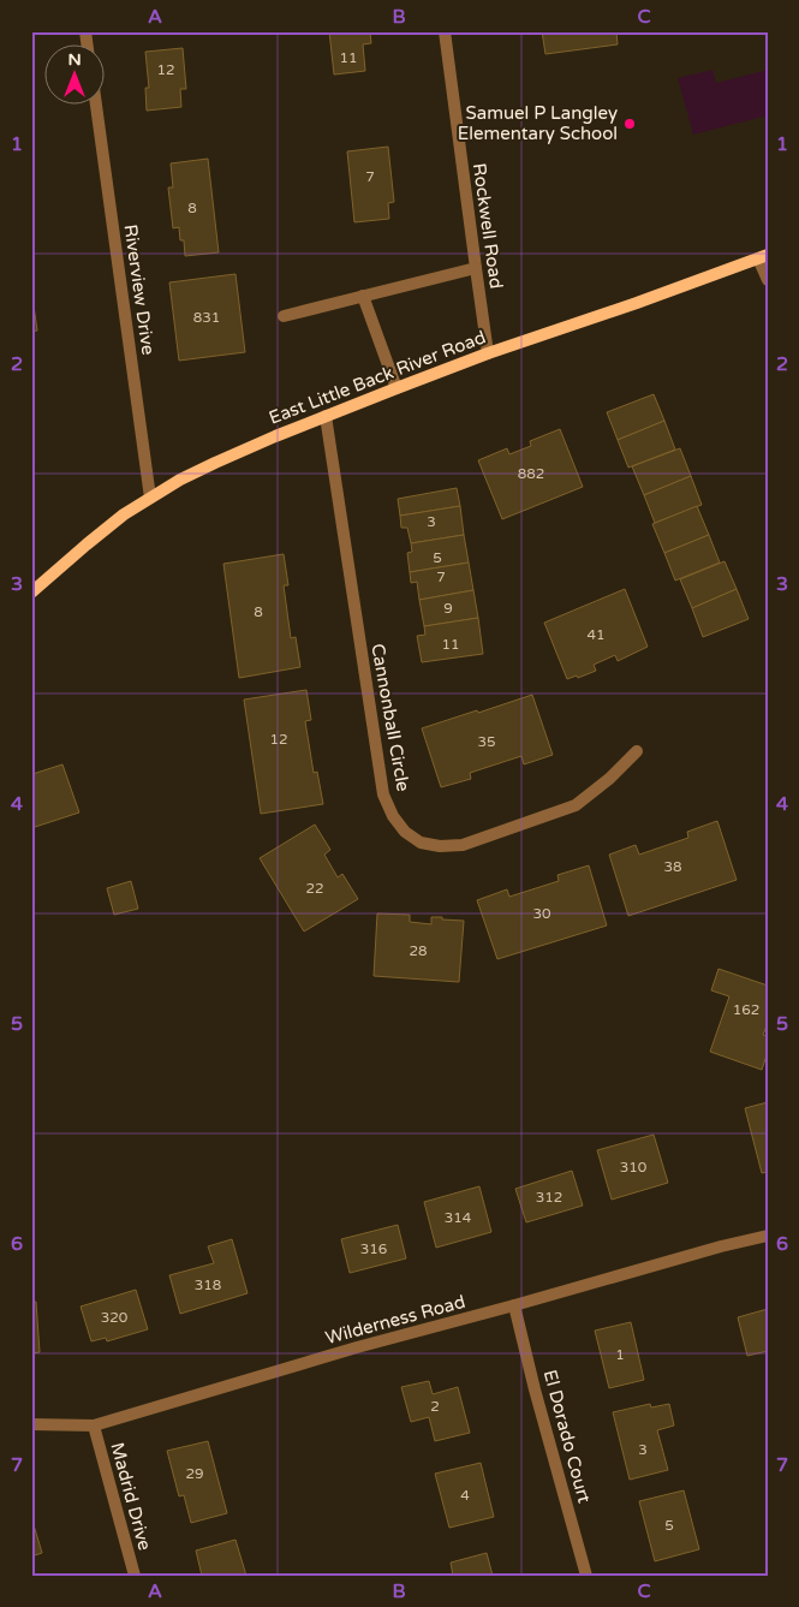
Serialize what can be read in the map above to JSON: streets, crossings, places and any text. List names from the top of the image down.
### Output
{
  "streets": {
    "street": [
      "Rockwell Road",
      "Riverview Drive",
      "East Little Back River Road",
      "Cannonball Circle",
      "Wilderness Road",
      "El Dorado Court",
      "Madrid Drive"
    ]
  },
  "crossings": [
    ["Rockwell Road", "East Little Back River Road"],
    ["Riverview Drive", "East Little Back River Road"],
    ["East Little Back River Road", "Cannonball Circle"],
    ["Wilderness Road", "El Dorado Court"],
    ["Wilderness Road", "Madrid Drive"]
  ],
  "places": ["Samuel P Langley Elementary School"],
  "house_numbers": [
    "11",
    "12",
    "7",
    "8",
    "831",
    "882",
    "3",
    "5",
    "7",
    "9",
    "8",
    "41",
    "11",
    "12",
    "35",
    "38",
    "22",
    "30",
    "28",
    "162",
    "310",
    "312",
    "314",
    "316",
    "318",
    "320",
    "1",
    "2",
    "3",
    "29",
    "4",
    "5"
  ],
  "north": "top",
  "grid": {
    "columns": ["A", "B", "C"],
    "rows": [
      "1",
      "2",
      "3",
      "4",
      "5",
      "6",
      "7"
    ]
  }
}
